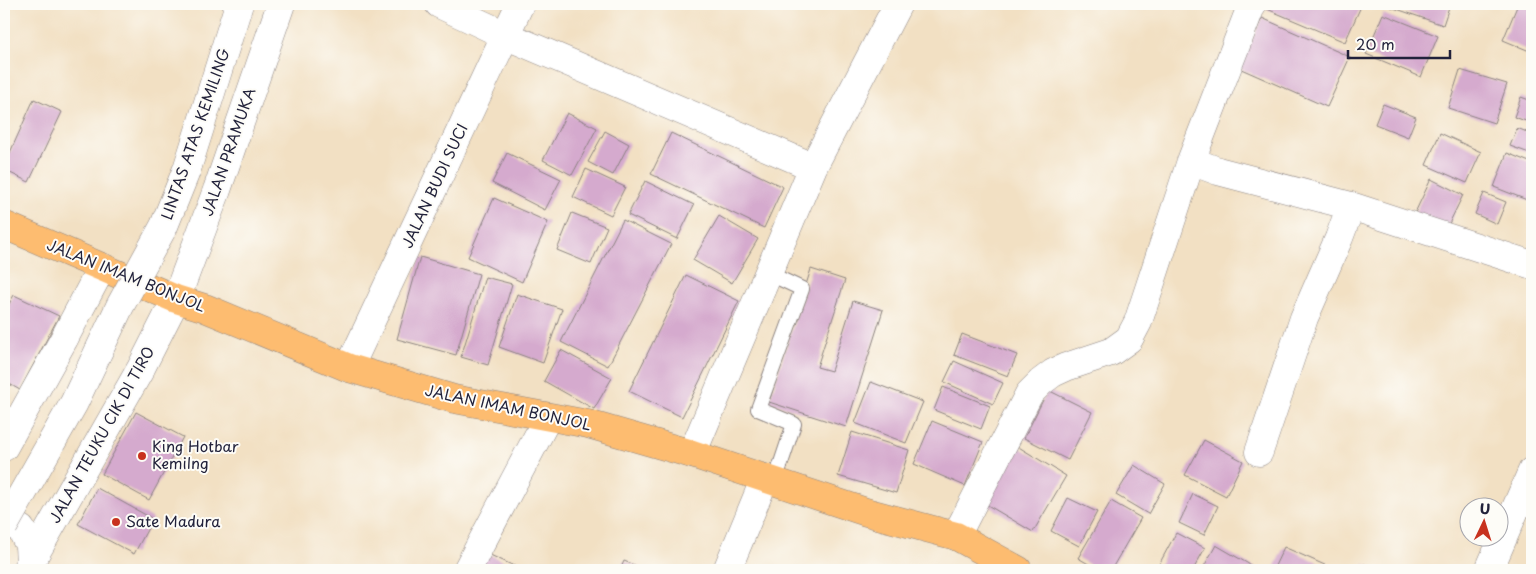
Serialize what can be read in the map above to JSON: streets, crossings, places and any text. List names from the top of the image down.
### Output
{
  "streets": {
    "highway": ["JALAN IMAM BONJOL"],
    "street": [
      "LINTAS ATAS KEMILING",
      "JALAN PRAMUKA",
      "JALAN BUDI SUCI",
      "JALAN TEUKU CIK DI TIRO"
    ]
  },
  "crossings": [
    ["JALAN PRAMUKA", "JALAN IMAM BONJOL"],
    ["JALAN PRAMUKA", "JALAN TEUKU CIK DI TIRO"],
    ["JALAN BUDI SUCI", "JALAN IMAM BONJOL"],
    ["JALAN IMAM BONJOL", "JALAN TEUKU CIK DI TIRO"]
  ],
  "places": ["King Hotbar Kemilng", "Sate Madura"],
  "scale_bar": "20 m",
  "north": "top"
}
